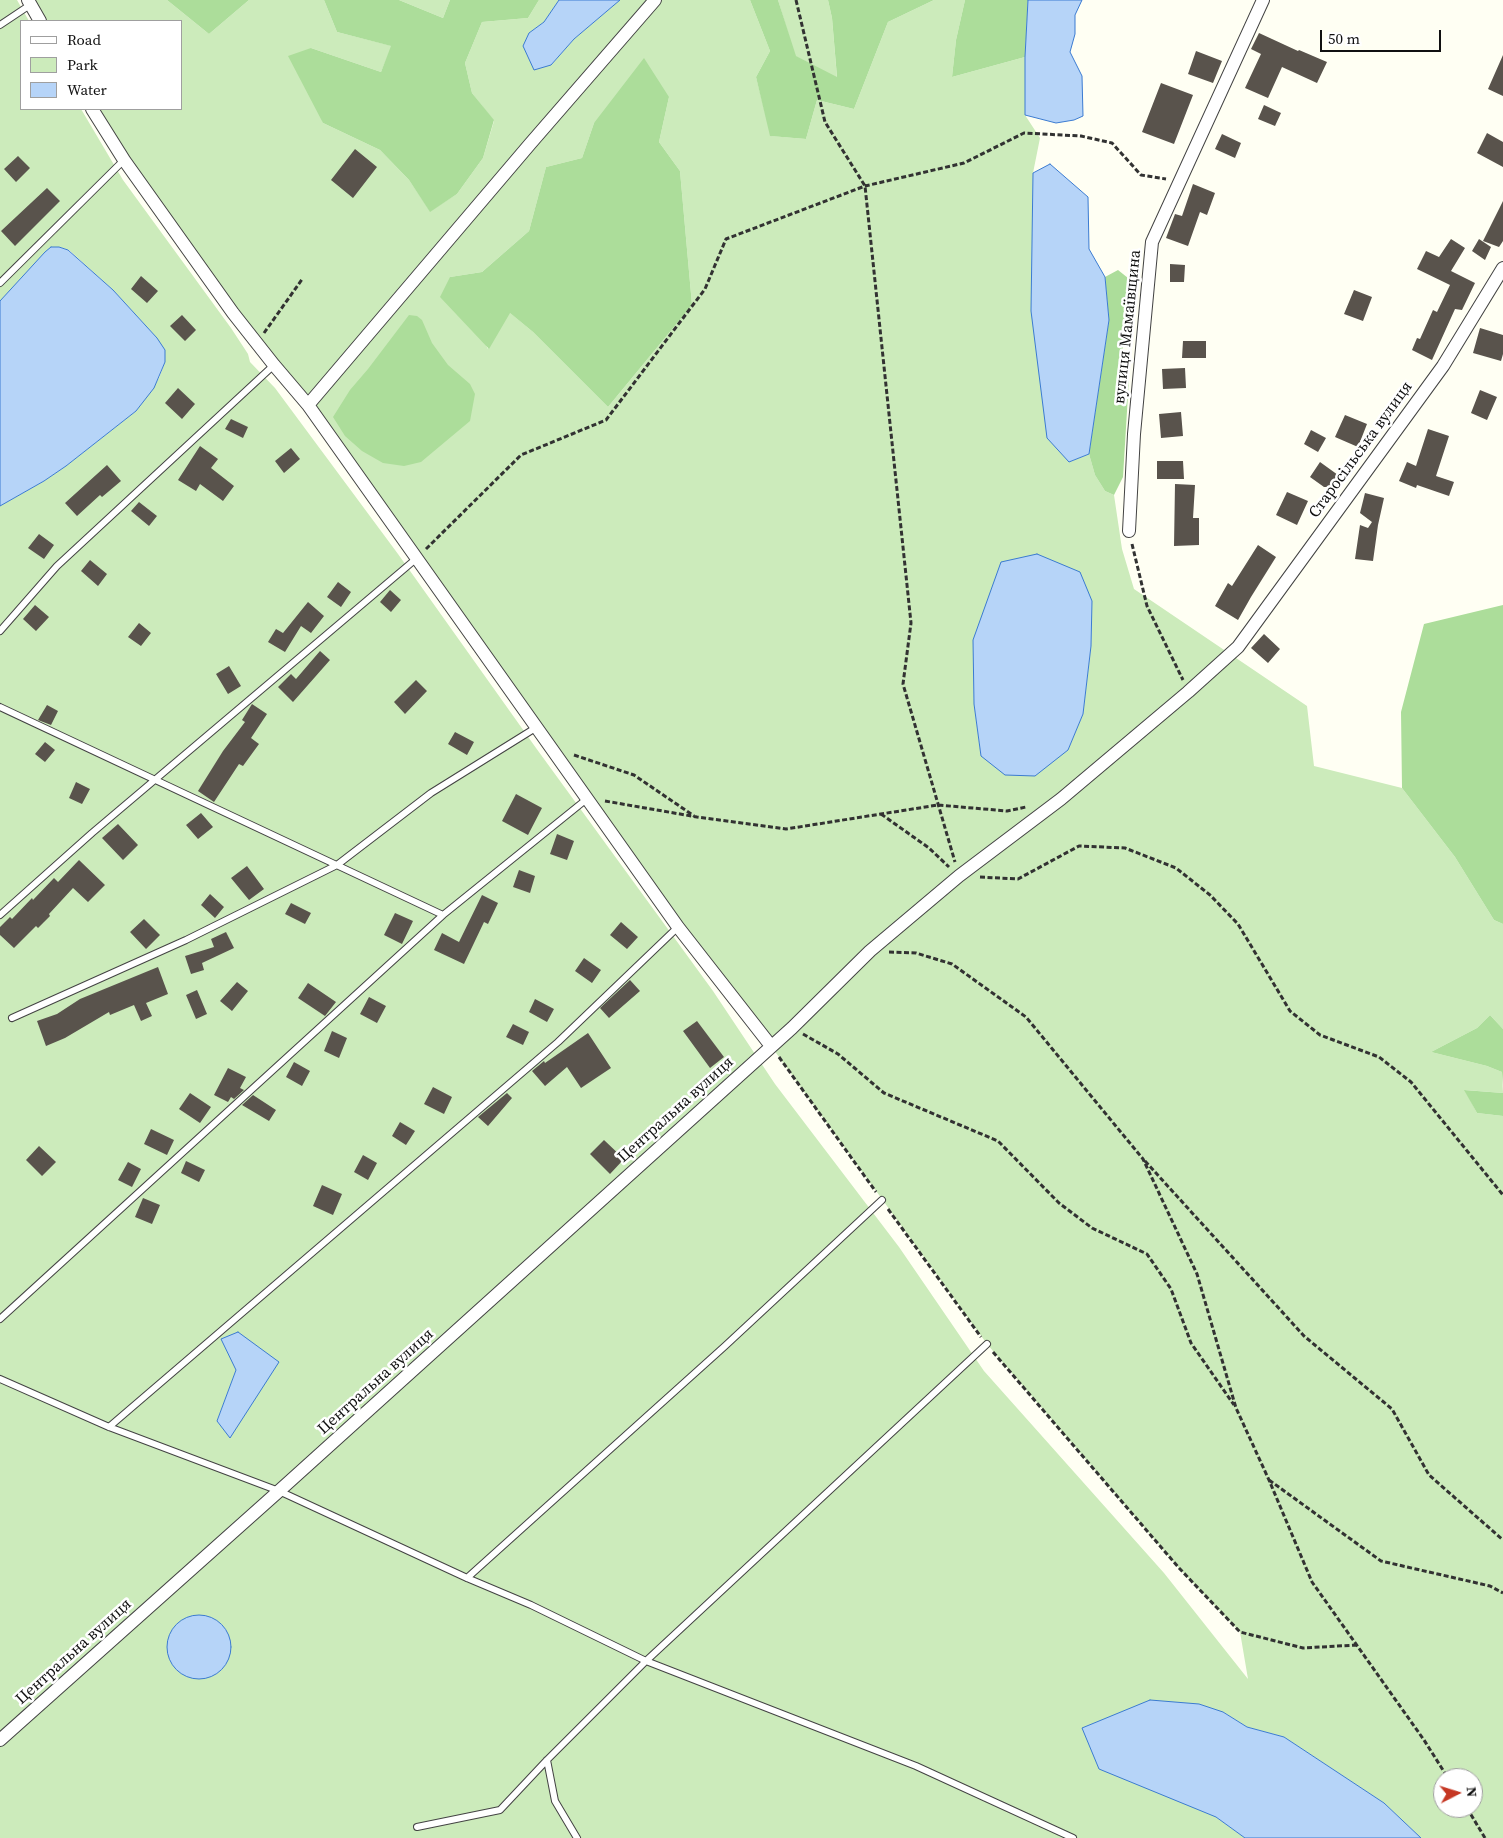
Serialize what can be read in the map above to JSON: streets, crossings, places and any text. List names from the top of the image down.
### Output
{
  "streets": {
    "street": ["вулиця Мамаївщина", "Старосільська вулиця", "Центральна вулиця"]
  },
  "crossings": [
    ["Старосільська вулиця", "Центральна вулиця"]
  ],
  "legend": ["Road", "Park", "Water"],
  "scale_bar": "50 m",
  "north": "right"
}
